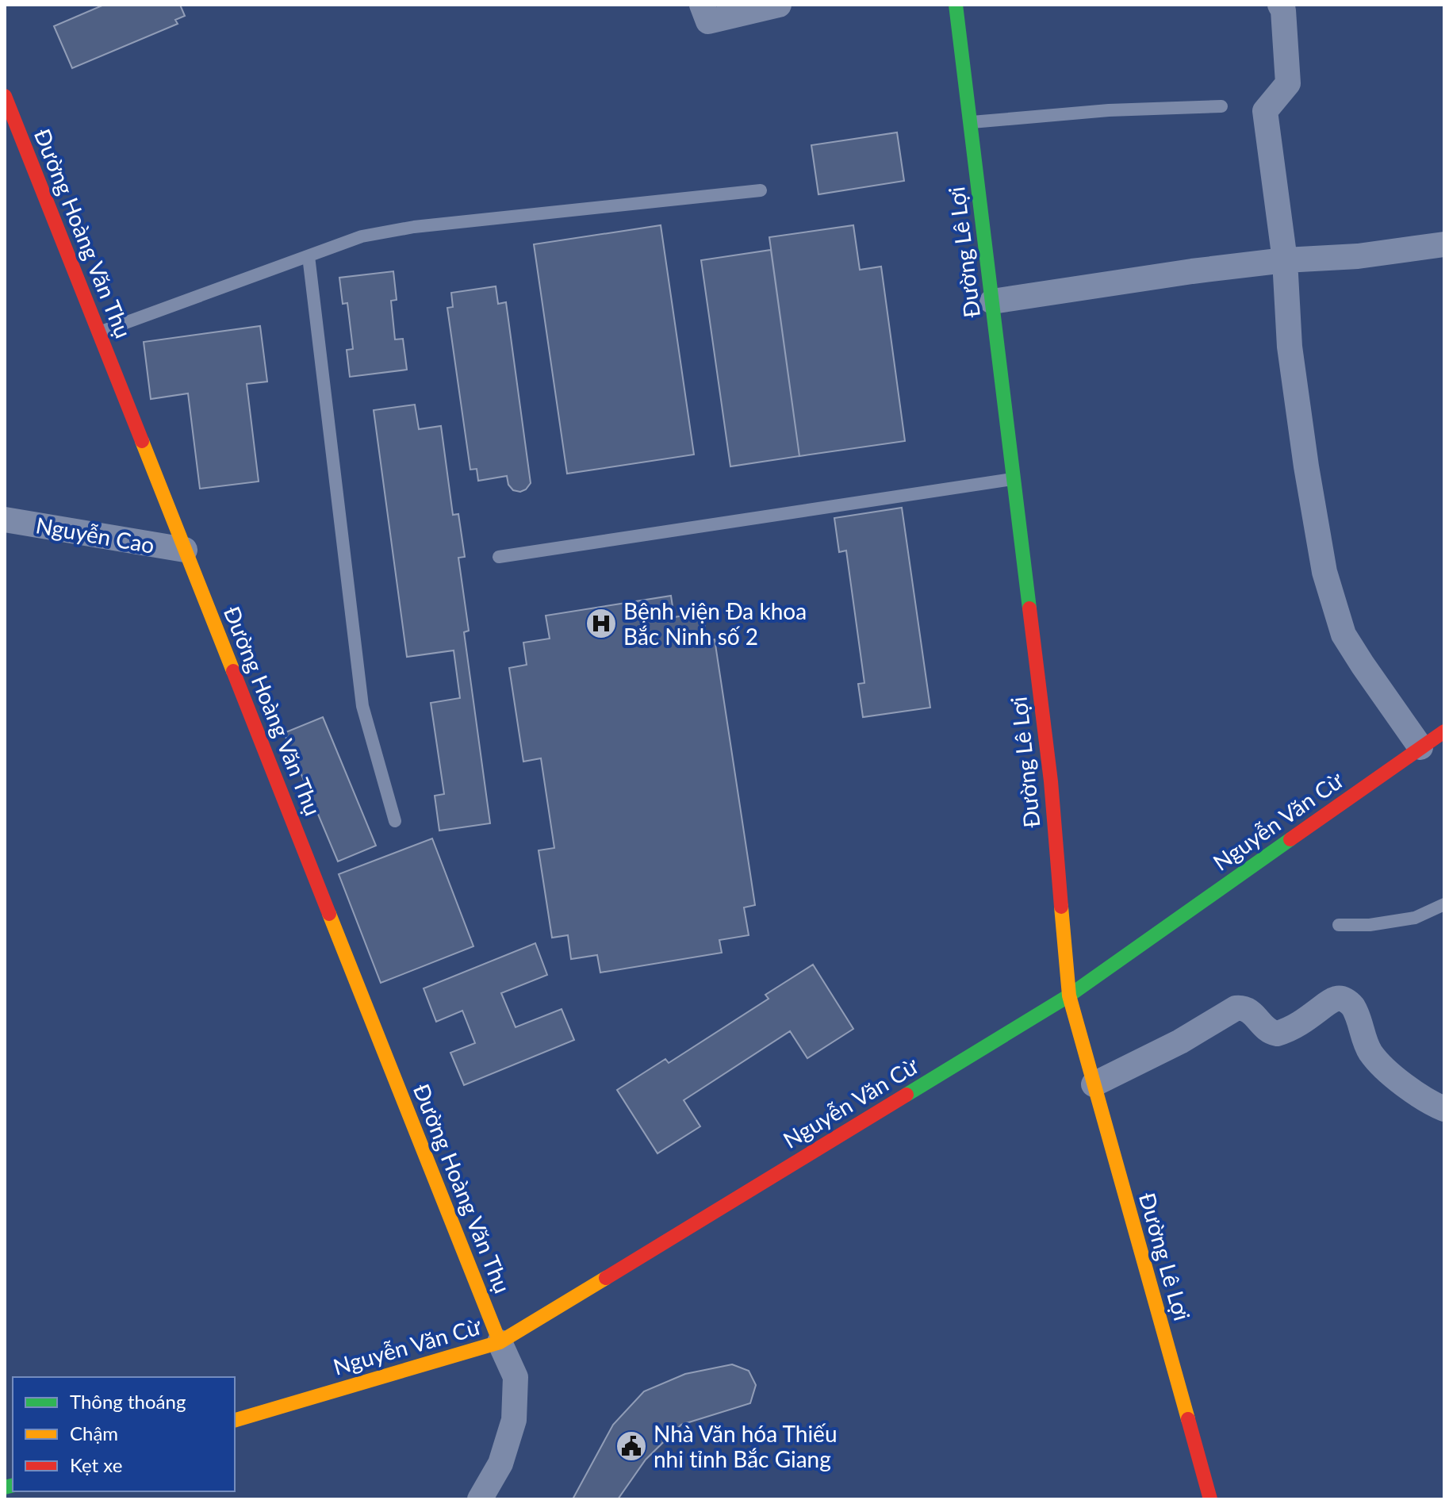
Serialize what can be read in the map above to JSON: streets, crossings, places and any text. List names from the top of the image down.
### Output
{
  "streets": {
    "street": [
      "Đường Hoàng Văn Thụ",
      "Đường Lê Lợi",
      "Nguyễn Cao",
      "Nguyễn Văn Cừ"
    ]
  },
  "crossings": [
    ["Đường Hoàng Văn Thụ", "Nguyễn Cao"],
    ["Đường Hoàng Văn Thụ", "Nguyễn Văn Cừ"],
    ["Đường Lê Lợi", "Nguyễn Văn Cừ"]
  ],
  "places": {
    "hospital": ["Bệnh viện Đa khoa Bắc Ninh số 2"],
    "public building": ["Nhà Văn hóa Thiếu nhi tỉnh Bắc Giang"]
  },
  "legend": ["Thông thoáng", "Chậm", "Kẹt xe"]
}
